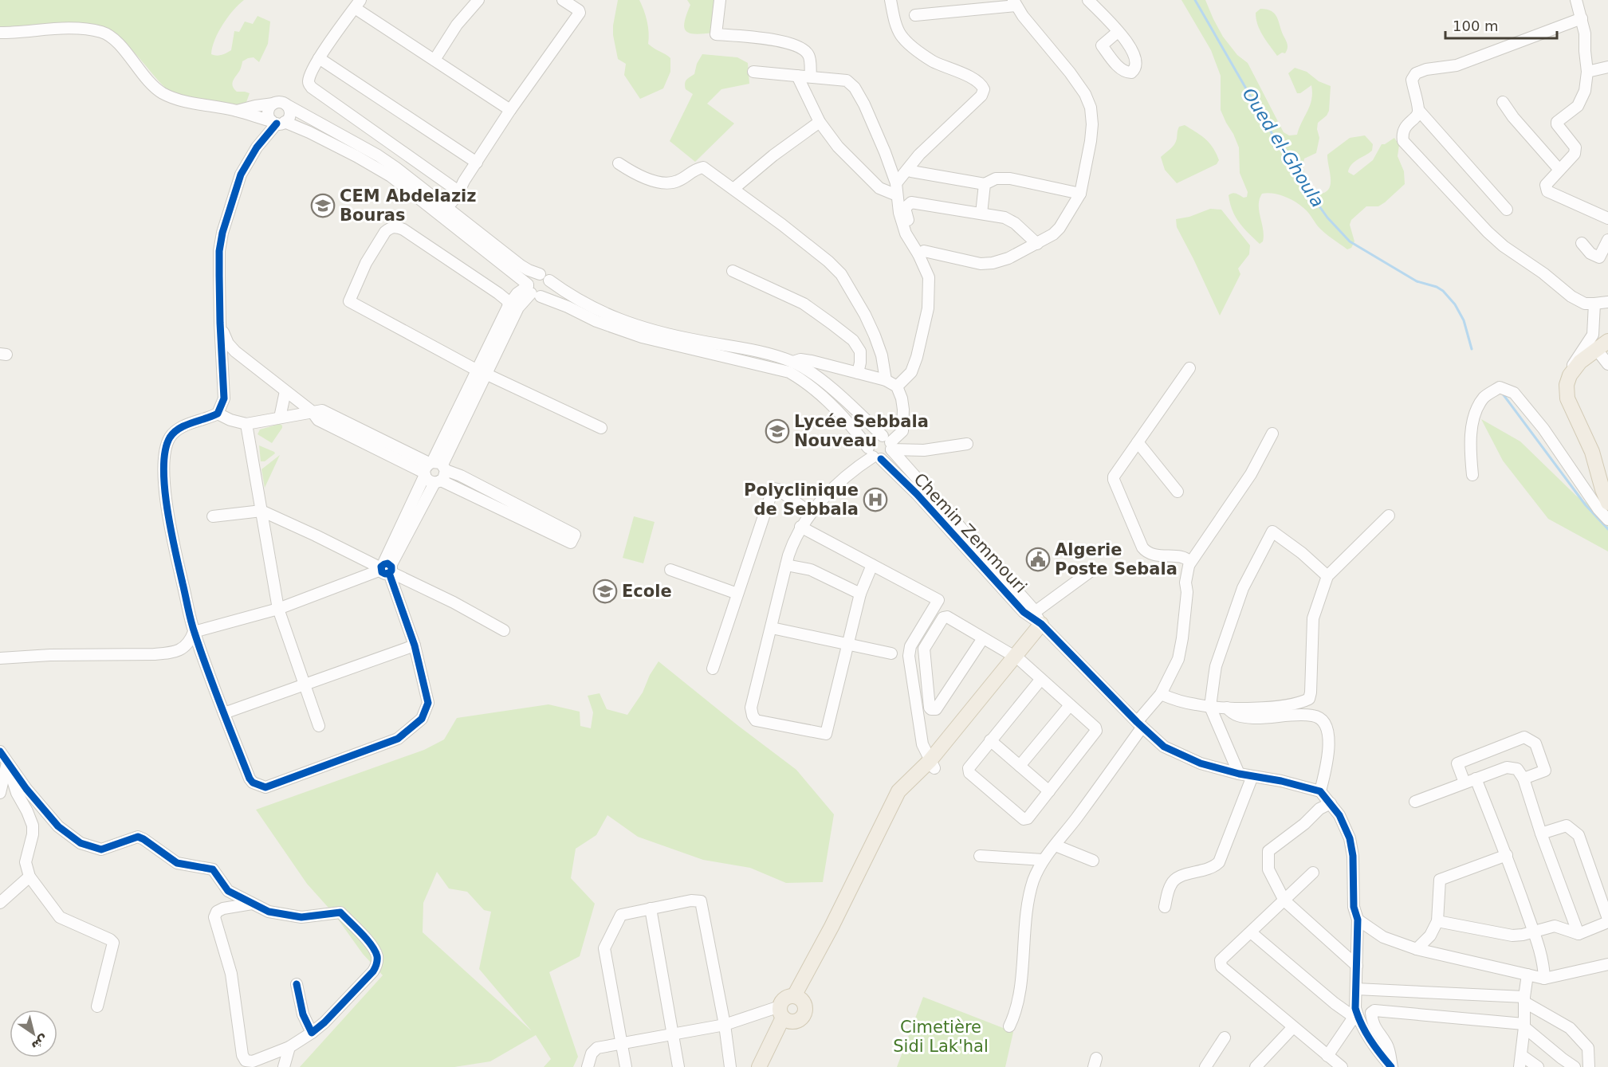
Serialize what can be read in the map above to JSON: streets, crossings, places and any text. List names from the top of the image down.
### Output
{
  "streets": {
    "street": ["Chemin Zemmouri"]
  },
  "water": ["Oued el-Ghoula"],
  "parks": ["Cimetière Sidi Lak'hal"],
  "places": {
    "school or university": ["CEM Abdelaziz Bouras", "Lycée Sebbala Nouveau", "Ecole"],
    "hospital": ["Polyclinique de Sebbala"],
    "public building": ["Algerie Poste Sebala"]
  },
  "scale_bar": "100 m",
  "north": "bottom right"
}
